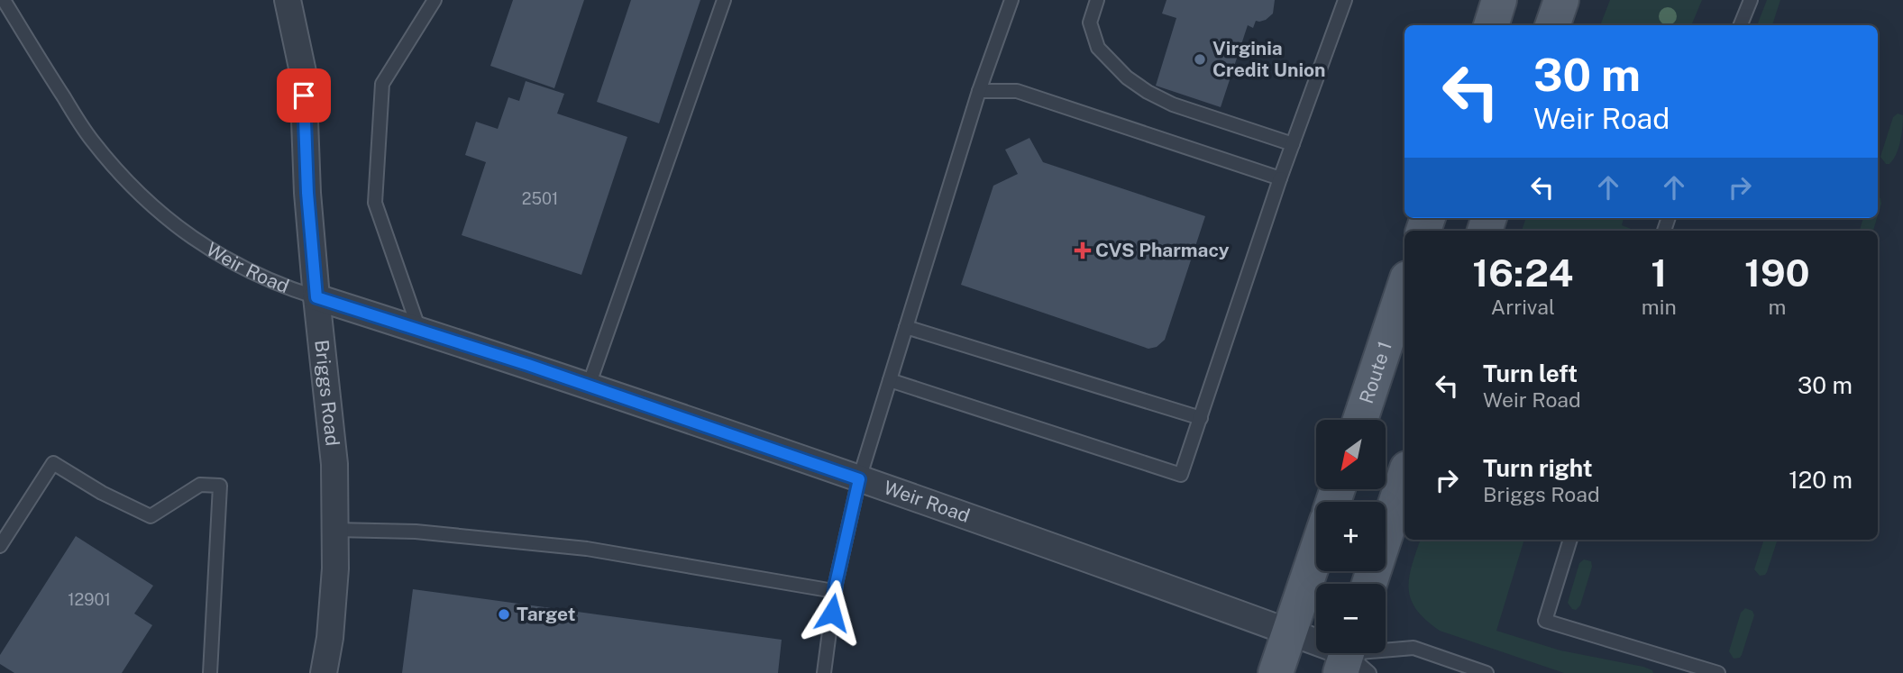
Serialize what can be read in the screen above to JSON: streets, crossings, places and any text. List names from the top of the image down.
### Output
{
  "streets": {
    "main road": ["Route 1"],
    "street": ["Weir Road", "Briggs Road"]
  },
  "crossings": [
    ["Weir Road", "Briggs Road"]
  ],
  "places": {
    "other": ["Virginia Credit Union", "Target"],
    "health": ["CVS Pharmacy"]
  },
  "house_numbers": ["2501", "12901"],
  "north": "bottom left",
  "page": {
    "turn": ["30 m", "Weir Road"],
    "eta": [
      "16:24",
      "Arrival",
      "1",
      "min",
      "190",
      "m"
    ],
    "list": [
      {
        "name": "Turn left",
        "note": "Weir Road",
        "value": "30 m"
      },
      {
        "name": "Turn right",
        "note": "Briggs Road",
        "value": "120 m"
      }
    ],
    "map_buttons": ["+", "−"]
  }
}
